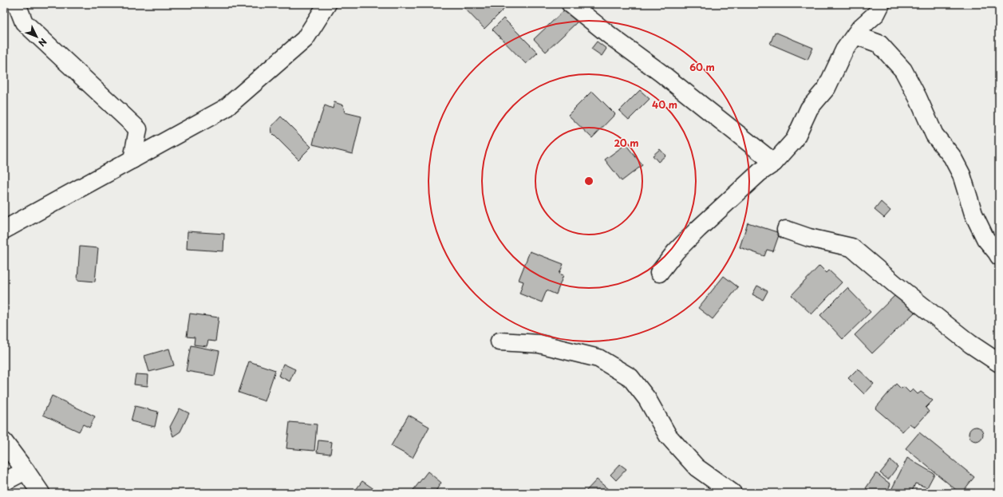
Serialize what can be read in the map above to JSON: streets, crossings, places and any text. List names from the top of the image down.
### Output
{
  "north": "bottom right",
  "rings": ["60 m", "40 m", "20 m"]
}
